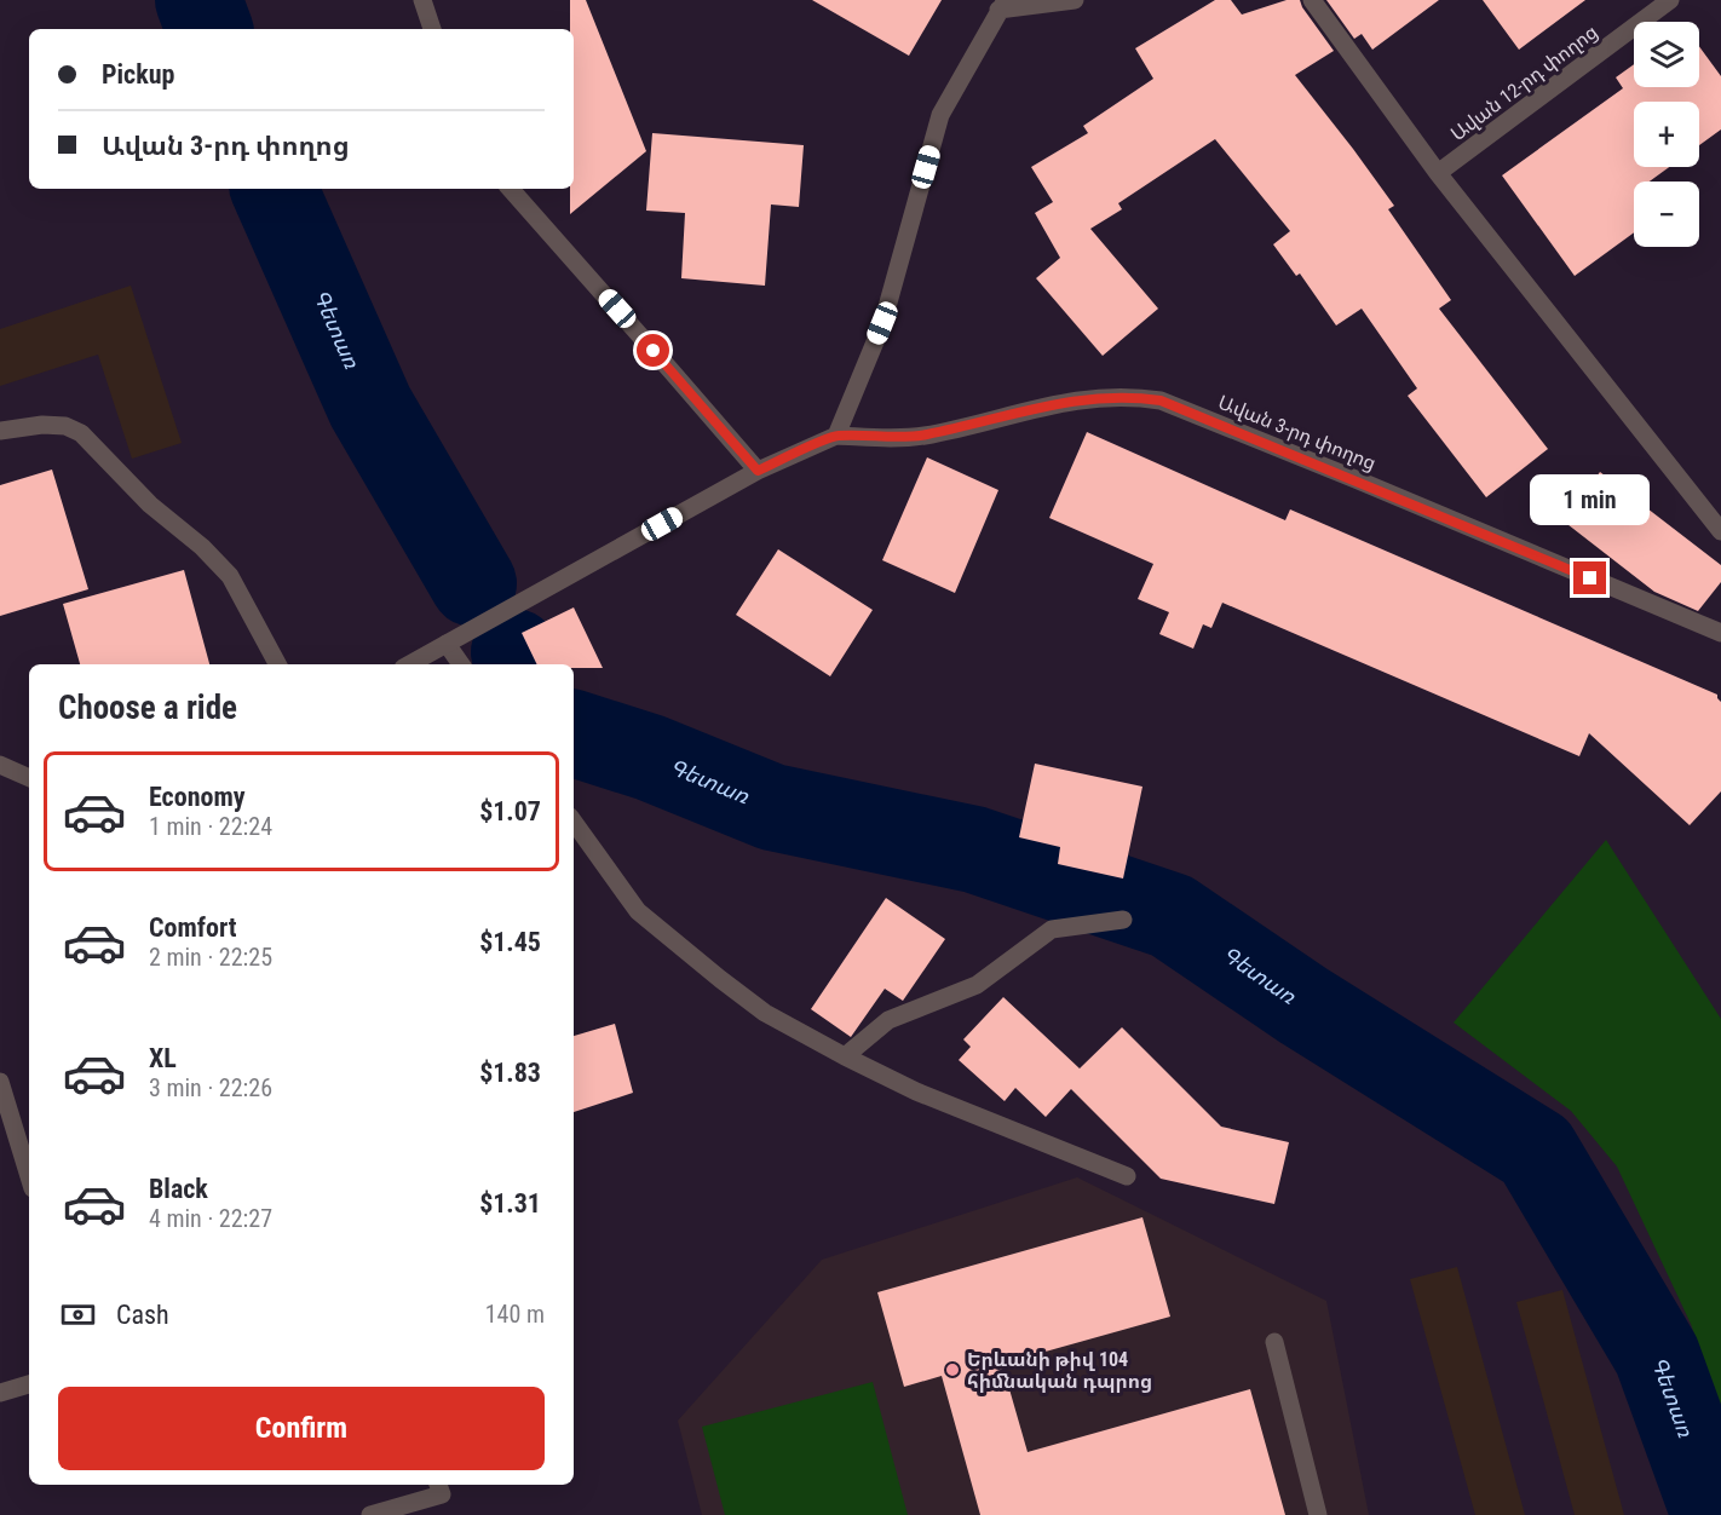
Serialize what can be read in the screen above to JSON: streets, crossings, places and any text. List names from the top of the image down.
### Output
{
  "streets": {
    "street": ["Ավան 12-րդ փողոց", "Ավան 3-րդ փողոց"]
  },
  "water": ["Գետառ"],
  "places": ["Երևանի թիվ 104 հիմնական դպրոց"],
  "page": {
    "map_buttons": ["+", "−"],
    "banner": ["Pickup", "Ավան 3-րդ փողոց"],
    "bubble": "1 min",
    "heading": "Choose a ride",
    "list": [
      {
        "name": "Economy",
        "note": "1 min · 22:24",
        "value": "$1.07"
      },
      {
        "name": "Comfort",
        "note": "2 min · 22:25",
        "value": "$1.45"
      },
      {
        "name": "XL",
        "note": "3 min · 22:26",
        "value": "$1.83"
      },
      {
        "name": "Black",
        "note": "4 min · 22:27",
        "value": "$1.31"
      }
    ],
    "pay": ["Cash", "140 m"],
    "buttons": "Confirm"
  }
}
